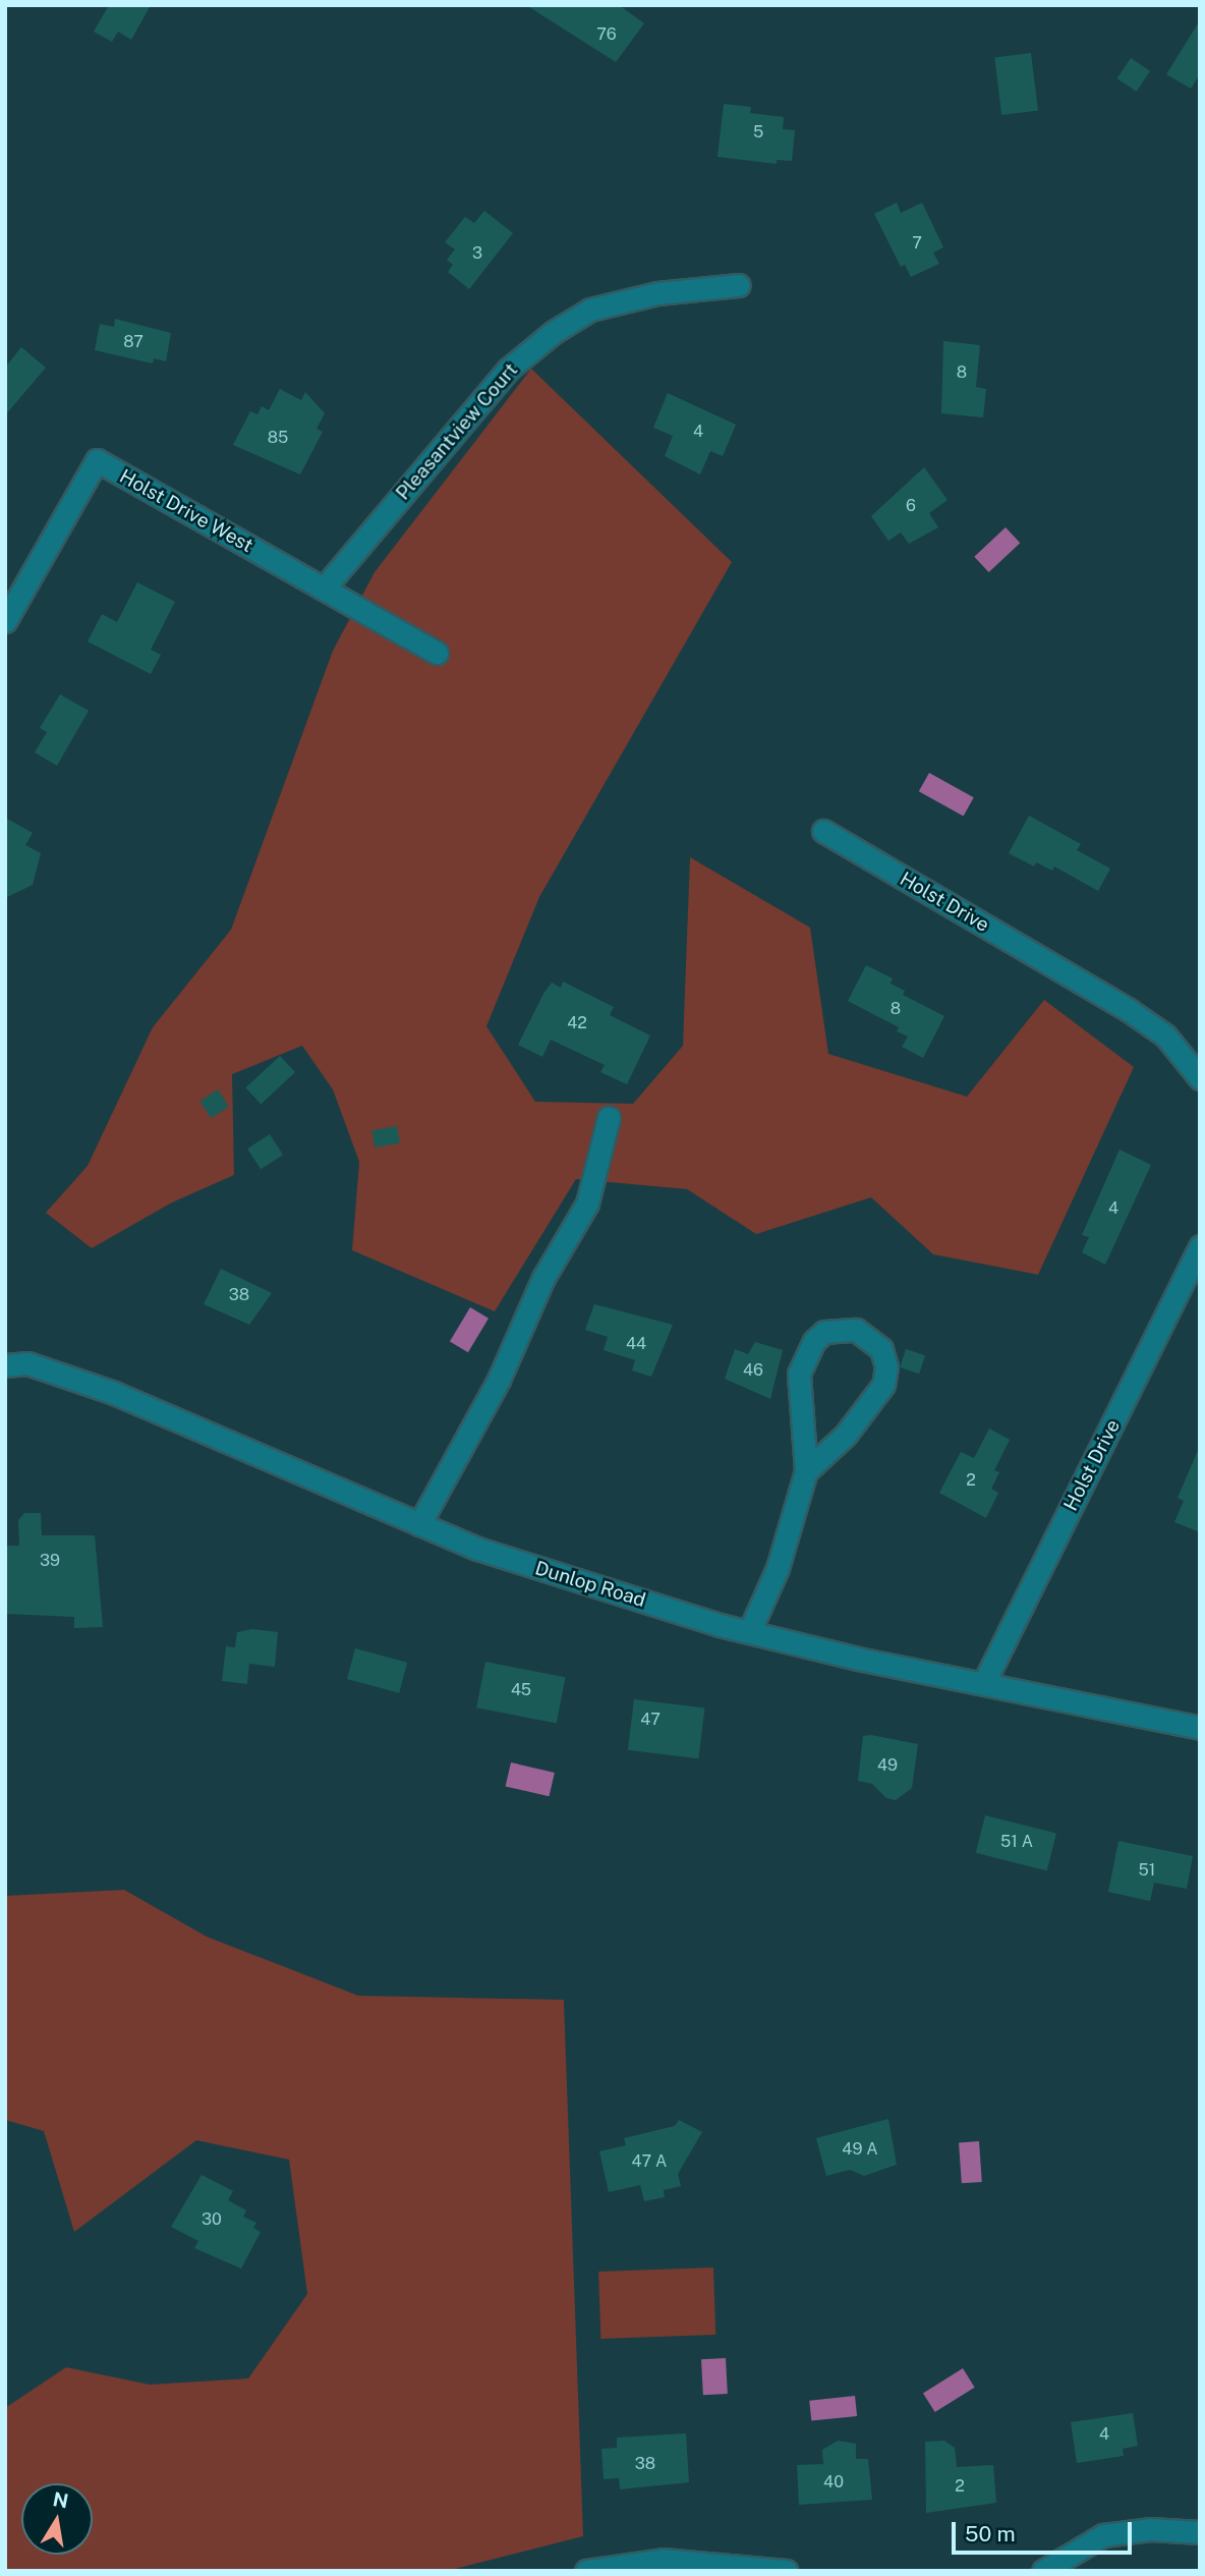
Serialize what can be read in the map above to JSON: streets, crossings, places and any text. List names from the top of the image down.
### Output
{
  "streets": {
    "street": [
      "Pleasantview Court",
      "Holst Drive West",
      "Holst Drive",
      "Dunlop Road"
    ]
  },
  "crossings": [
    ["Pleasantview Court", "Holst Drive West"],
    ["Holst Drive", "Dunlop Road"]
  ],
  "house_numbers": [
    "76",
    "5",
    "7",
    "3",
    "87",
    "8",
    "4",
    "85",
    "6",
    "8",
    "42",
    "4",
    "38",
    "44",
    "46",
    "2",
    "39",
    "45",
    "47",
    "49",
    "51 A",
    "51",
    "49 A",
    "47 A",
    "30",
    "4",
    "38",
    "40",
    "2"
  ],
  "scale_bar": "50 m",
  "north": "top"
}
